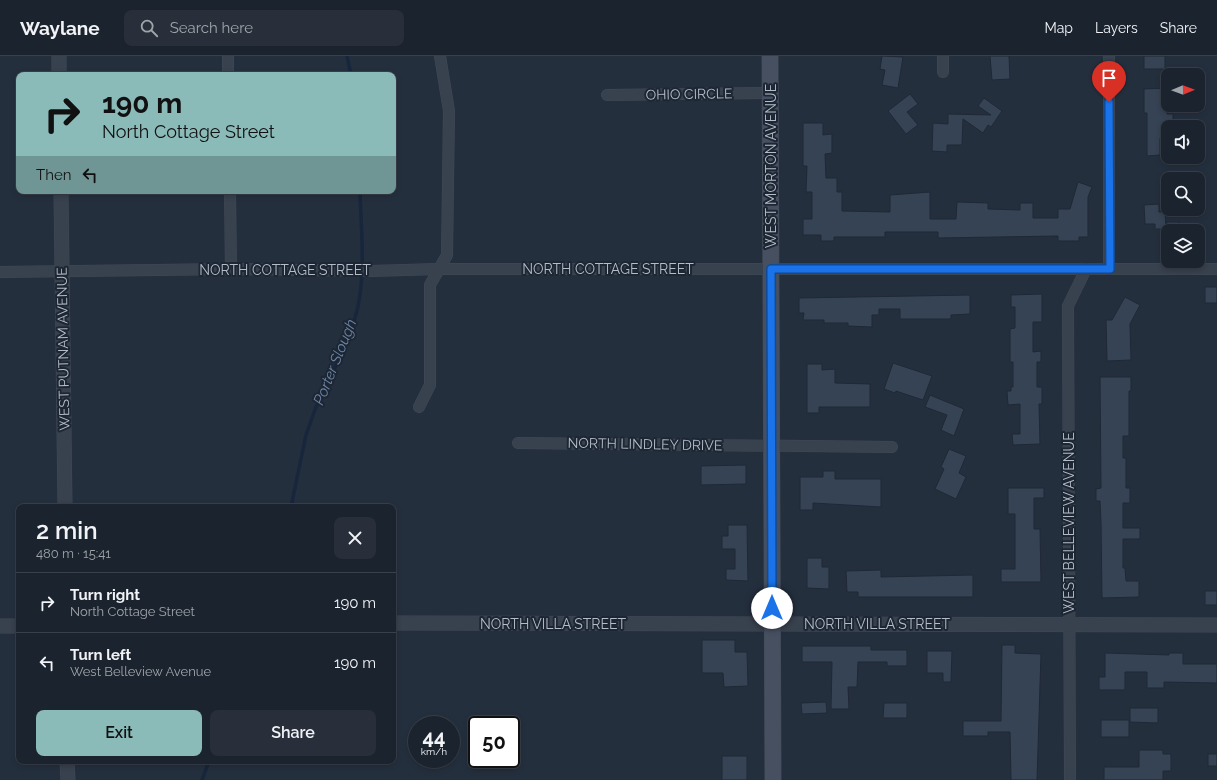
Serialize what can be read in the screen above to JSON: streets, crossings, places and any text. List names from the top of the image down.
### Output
{
  "streets": {
    "main road": ["WEST MORTON AVENUE"],
    "street": [
      "OHIO CIRCLE",
      "NORTH COTTAGE STREET",
      "WEST PUTNAM AVENUE",
      "NORTH LINDLEY DRIVE",
      "WEST BELLEVIEW AVENUE",
      "NORTH VILLA STREET"
    ]
  },
  "crossings": [
    ["OHIO CIRCLE", "WEST MORTON AVENUE"],
    ["WEST MORTON AVENUE", "NORTH COTTAGE STREET"],
    ["WEST MORTON AVENUE", "NORTH LINDLEY DRIVE"],
    ["WEST MORTON AVENUE", "NORTH VILLA STREET"],
    ["NORTH COTTAGE STREET", "WEST PUTNAM AVENUE"],
    ["NORTH COTTAGE STREET", "WEST BELLEVIEW AVENUE"],
    ["WEST BELLEVIEW AVENUE", "NORTH VILLA STREET"]
  ],
  "water": ["Porter Slough"],
  "north": "right",
  "page": {
    "header": "Waylane",
    "search": "Search here",
    "nav": ["Map", "Layers", "Share"],
    "turn": ["190 m", "North Cottage Street"],
    "then": "Then",
    "heading": ["2 min", "480 m · 15:41"],
    "list": [
      {
        "name": "Turn right",
        "note": "North Cottage Street",
        "value": "190 m"
      },
      {
        "name": "Turn left",
        "note": "West Belleview Avenue",
        "value": "190 m"
      }
    ],
    "buttons": ["Exit", "Share"],
    "speed": "44 km/h",
    "limit": "50"
  }
}
